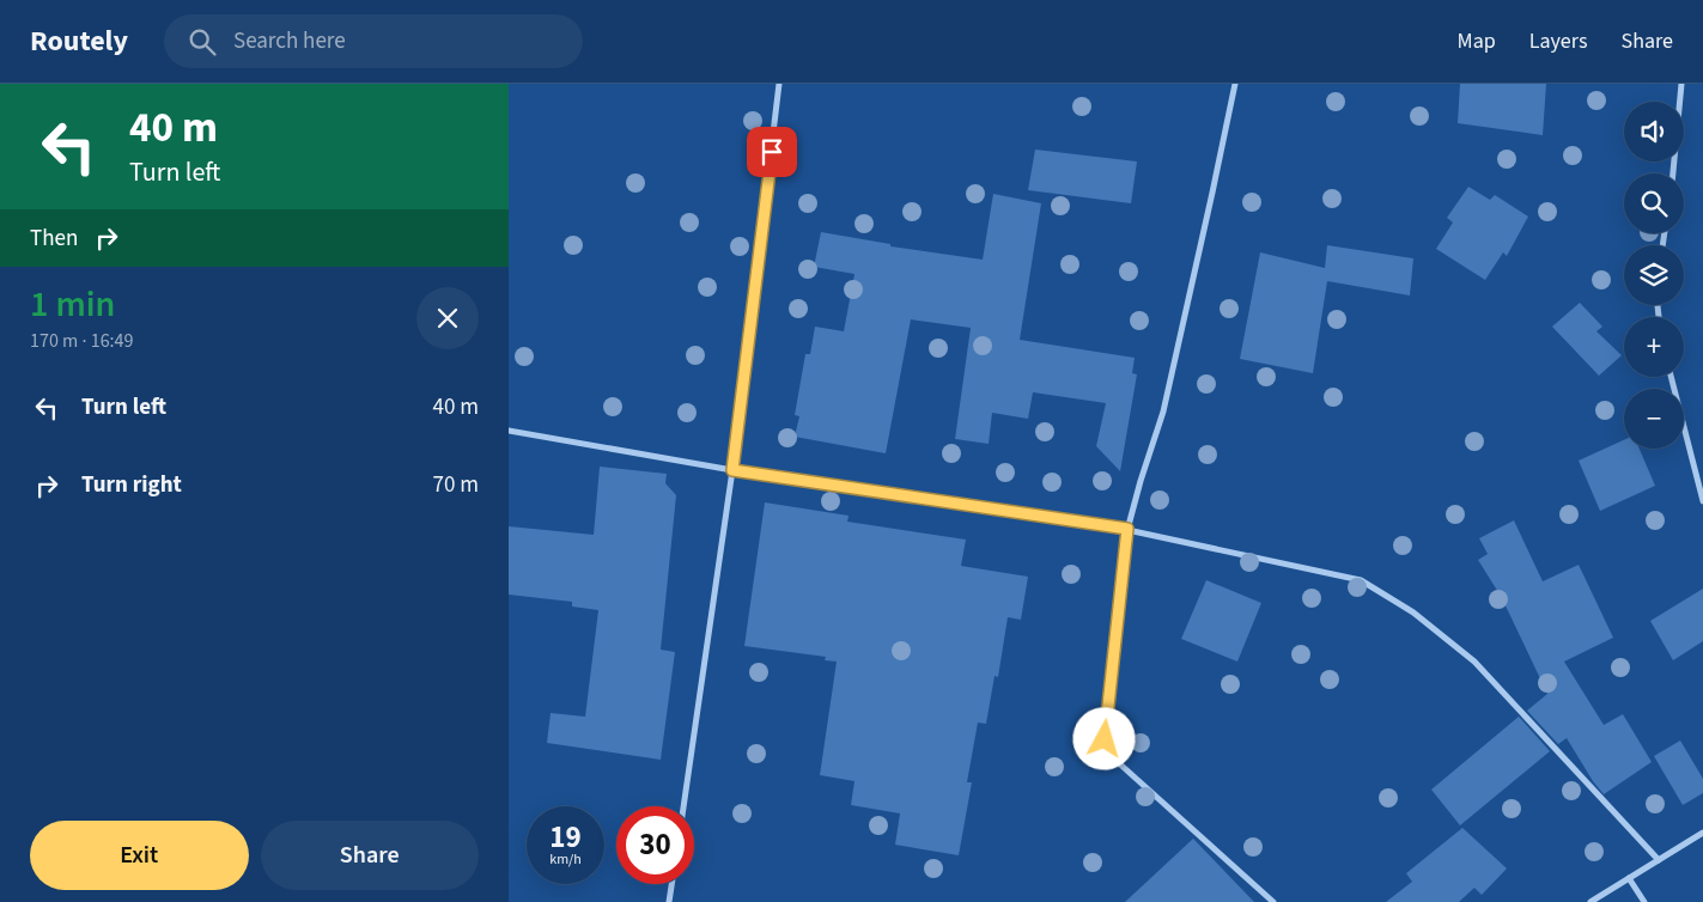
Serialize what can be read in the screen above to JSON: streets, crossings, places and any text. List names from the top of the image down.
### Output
{
  "page": {
    "header": "Routely",
    "search": "Search here",
    "nav": ["Map", "Layers", "Share"],
    "turn": ["40 m", "Turn left"],
    "map_buttons": ["+", "−"],
    "then": "Then",
    "heading": ["1 min", "170 m · 16:49"],
    "list": [
      {
        "name": "Turn left",
        "value": "40 m"
      },
      {
        "name": "Turn right",
        "value": "70 m"
      }
    ],
    "speed": "19 km/h",
    "limit": "30",
    "buttons": ["Exit", "Share"]
  }
}
